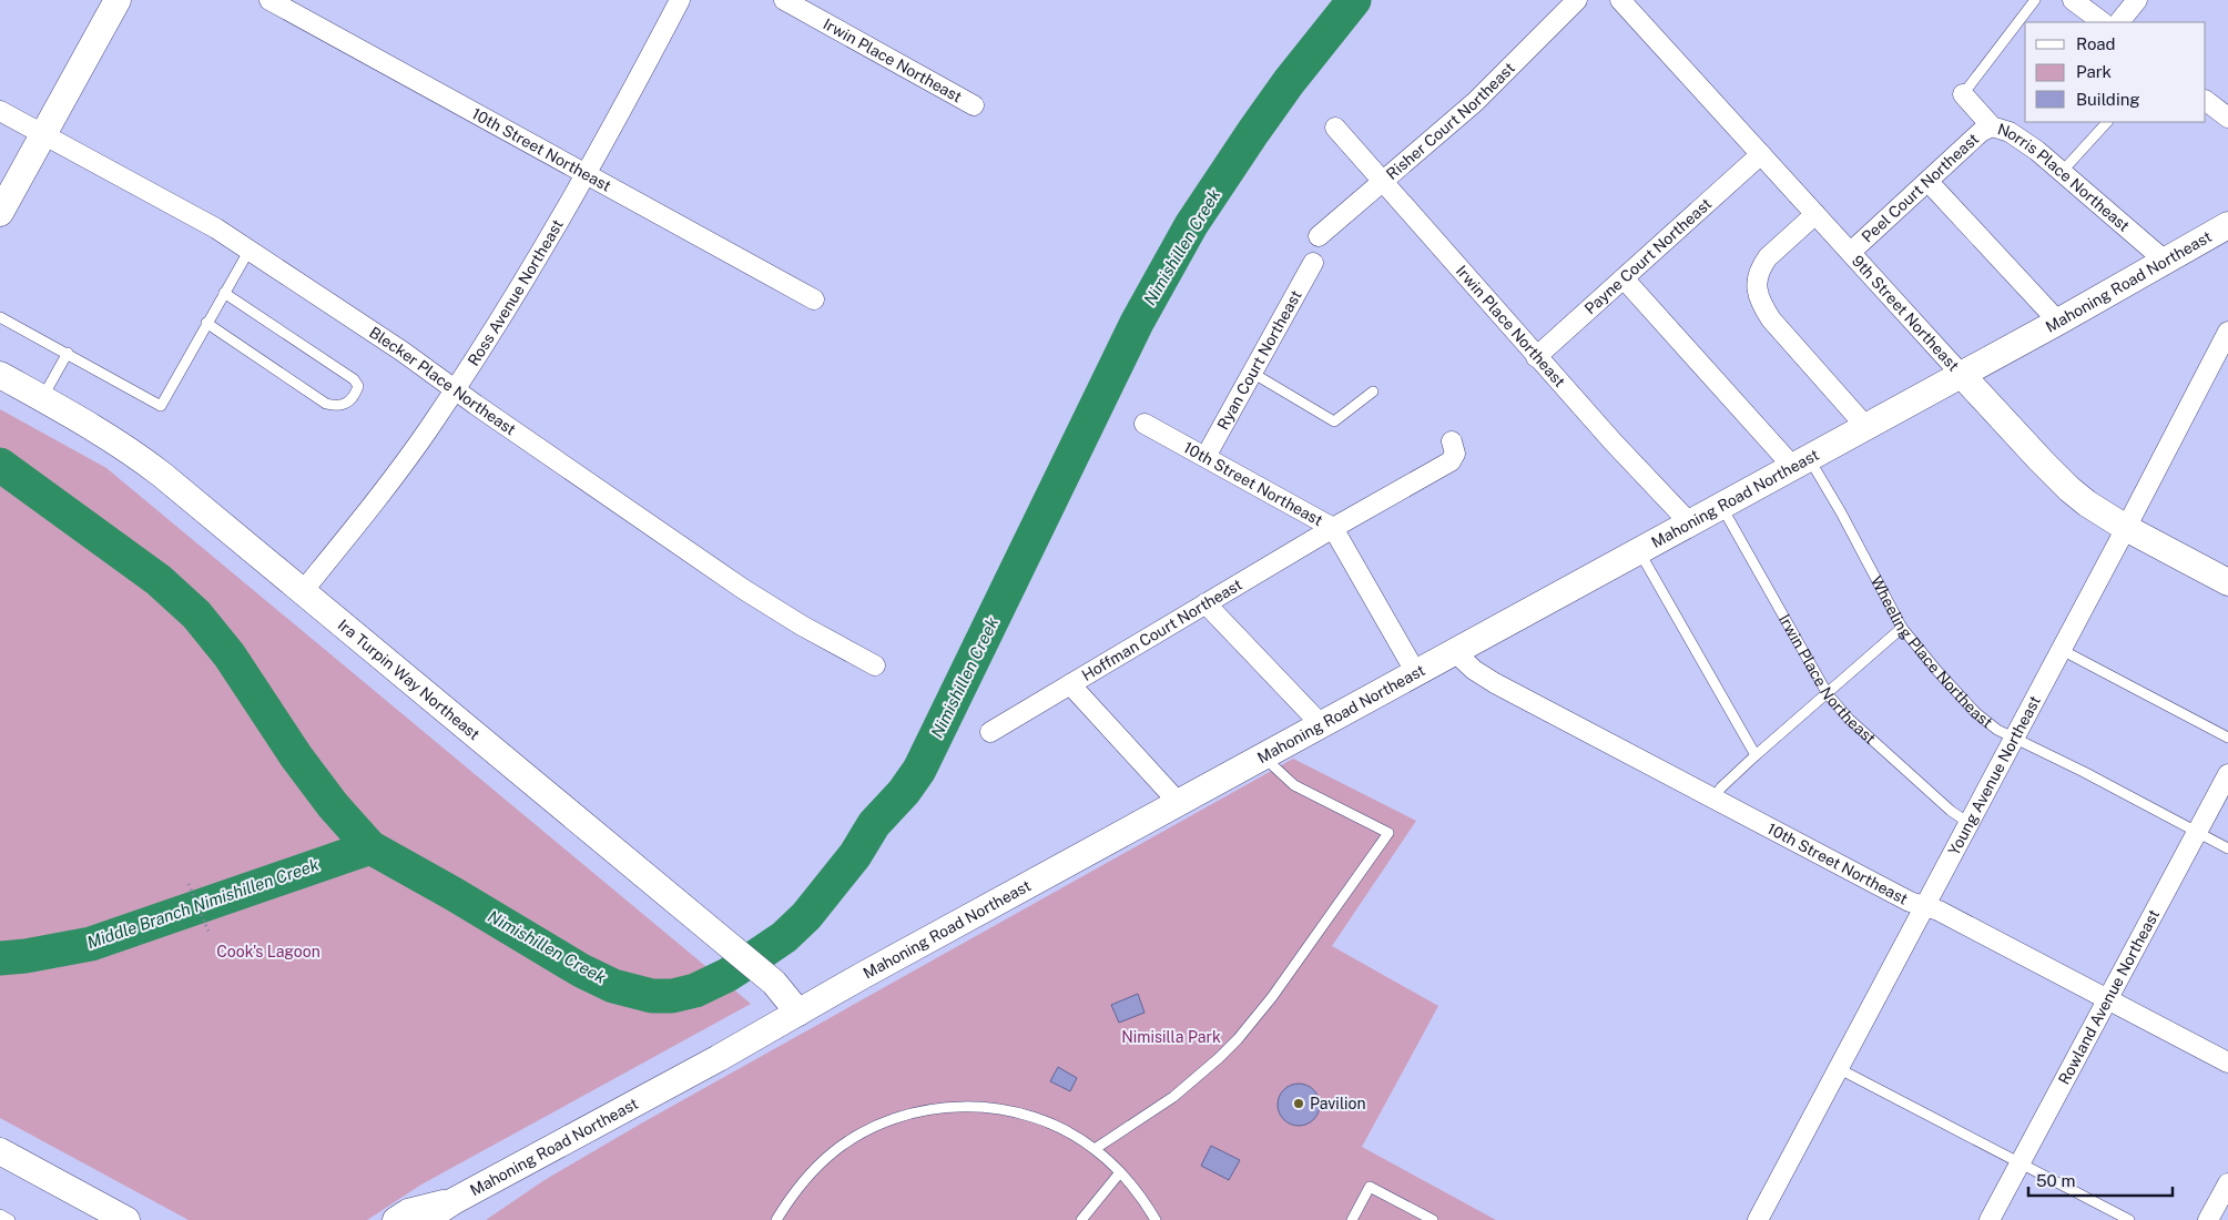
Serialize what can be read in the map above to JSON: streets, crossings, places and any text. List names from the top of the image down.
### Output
{
  "streets": {
    "main road": ["Mahoning Road Northeast", "9th Street Northeast", "Ira Turpin Way Northeast"],
    "street": [
      "Irwin Place Northeast",
      "Risher Court Northeast",
      "10th Street Northeast",
      "Norris Place Northeast",
      "Peel Court Northeast",
      "Payne Court Northeast",
      "Ross Avenue Northeast",
      "Ryan Court Northeast",
      "Blecker Place Northeast",
      "Hoffman Court Northeast",
      "Wheeling Place Northeast",
      "Young Avenue Northeast",
      "Rowland Avenue Northeast"
    ]
  },
  "crossings": [
    ["Irwin Place Northeast", "Risher Court Northeast"],
    ["Irwin Place Northeast", "Payne Court Northeast"],
    ["Irwin Place Northeast", "Mahoning Road Northeast"],
    ["Irwin Place Northeast", "Young Avenue Northeast"],
    ["10th Street Northeast", "Mahoning Road Northeast"],
    ["10th Street Northeast", "Ross Avenue Northeast"],
    ["10th Street Northeast", "Ryan Court Northeast"],
    ["10th Street Northeast", "Hoffman Court Northeast"],
    ["10th Street Northeast", "Young Avenue Northeast"],
    ["10th Street Northeast", "Rowland Avenue Northeast"],
    ["Norris Place Northeast", "Peel Court Northeast"],
    ["Norris Place Northeast", "Mahoning Road Northeast"],
    ["Peel Court Northeast", "9th Street Northeast"],
    ["Payne Court Northeast", "9th Street Northeast"],
    ["Payne Court Northeast", "Wheeling Place Northeast"],
    ["Mahoning Road Northeast", "9th Street Northeast"],
    ["Mahoning Road Northeast", "Wheeling Place Northeast"],
    ["Mahoning Road Northeast", "Ira Turpin Way Northeast"],
    ["Ross Avenue Northeast", "Blecker Place Northeast"],
    ["Ross Avenue Northeast", "Ira Turpin Way Northeast"],
    ["9th Street Northeast", "Young Avenue Northeast"],
    ["Wheeling Place Northeast", "Young Avenue Northeast"],
    ["Wheeling Place Northeast", "Rowland Avenue Northeast"]
  ],
  "water": ["Nimishillen Creek", "Middle Branch Nimishillen Creek"],
  "parks": ["Cook's Lagoon", "Nimisilla Park"],
  "places": ["Pavilion"],
  "legend": ["Road", "Park", "Building"],
  "scale_bar": "50 m"
}
